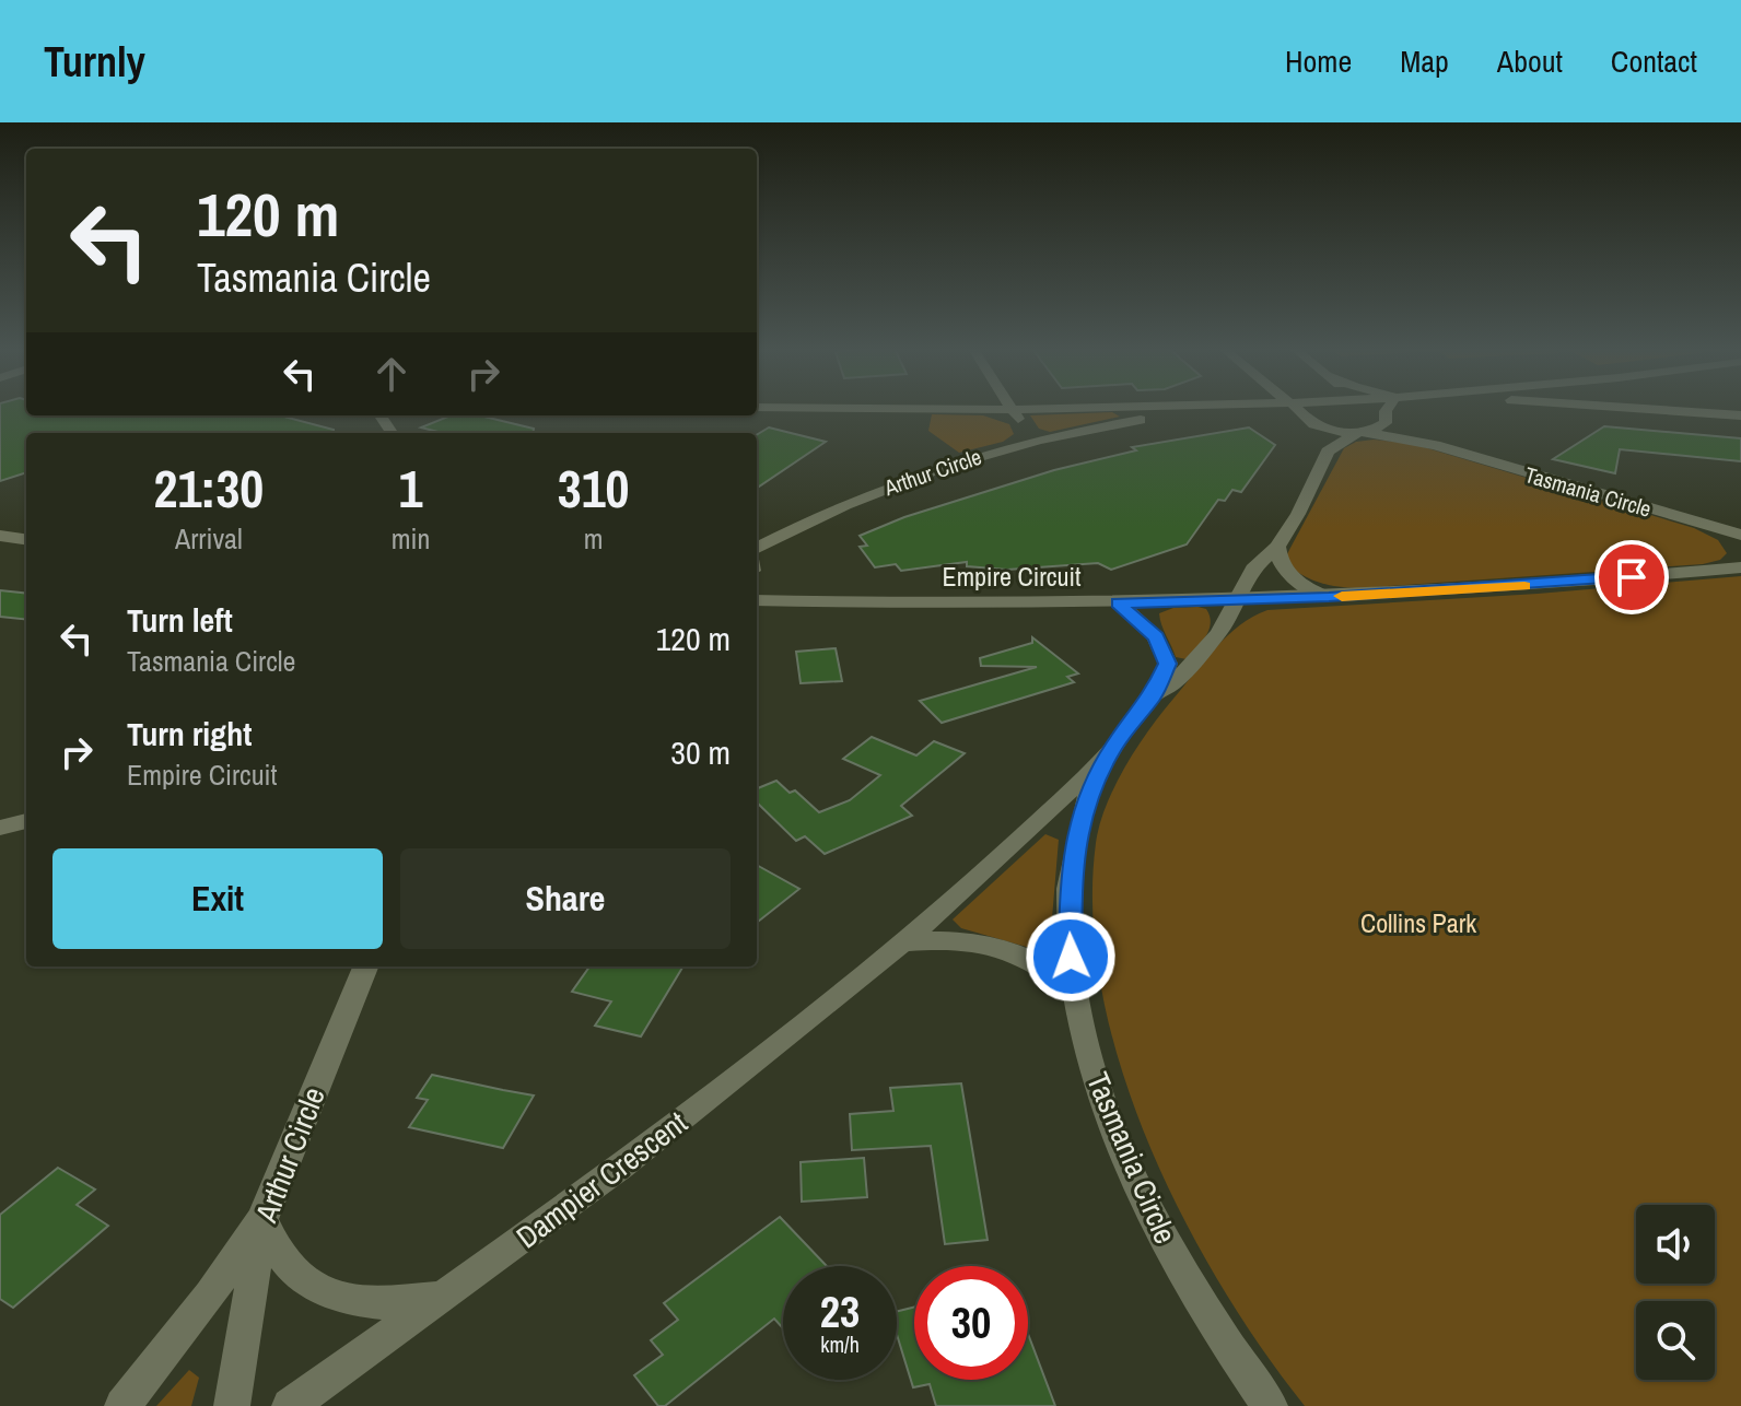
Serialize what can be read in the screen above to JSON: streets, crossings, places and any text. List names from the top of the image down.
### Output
{
  "streets": {
    "street": [
      "Arthur Circle",
      "Tasmania Circle",
      "Empire Circuit",
      "Dampier Crescent"
    ]
  },
  "crossings": [
    ["Tasmania Circle", "Empire Circuit"],
    ["Tasmania Circle", "Dampier Crescent"]
  ],
  "parks": ["Collins Park"],
  "page": {
    "header": "Turnly",
    "nav": [
      "Home",
      "Map",
      "About",
      "Contact"
    ],
    "turn": ["120 m", "Tasmania Circle"],
    "eta": [
      "21:30",
      "Arrival",
      "1",
      "min",
      "310",
      "m"
    ],
    "list": [
      {
        "name": "Turn left",
        "note": "Tasmania Circle",
        "value": "120 m"
      },
      {
        "name": "Turn right",
        "note": "Empire Circuit",
        "value": "30 m"
      }
    ],
    "buttons": ["Exit", "Share"],
    "speed": "23 km/h",
    "limit": "30"
  }
}
